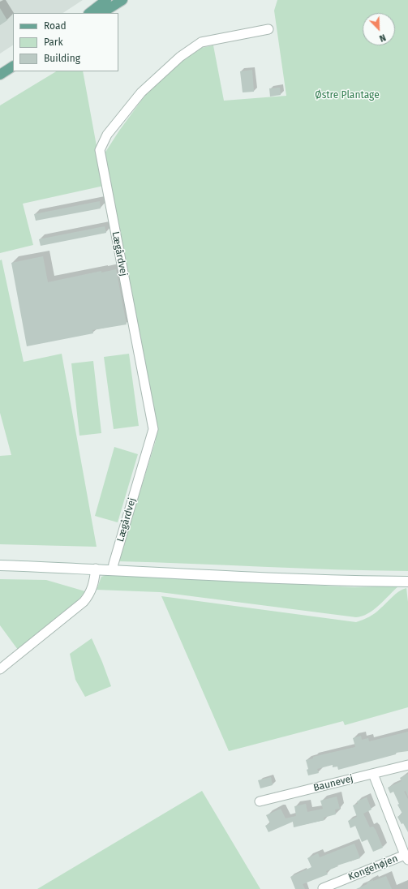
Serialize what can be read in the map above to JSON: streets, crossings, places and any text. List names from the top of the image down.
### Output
{
  "streets": {
    "street": ["Lægårdvej", "Baunevej", "Kongehøjen"]
  },
  "crossings": [
    ["Baunevej", "Kongehøjen"]
  ],
  "parks": ["Østre Plantage"],
  "legend": ["Road", "Park", "Building"],
  "north": "bottom right"
}
